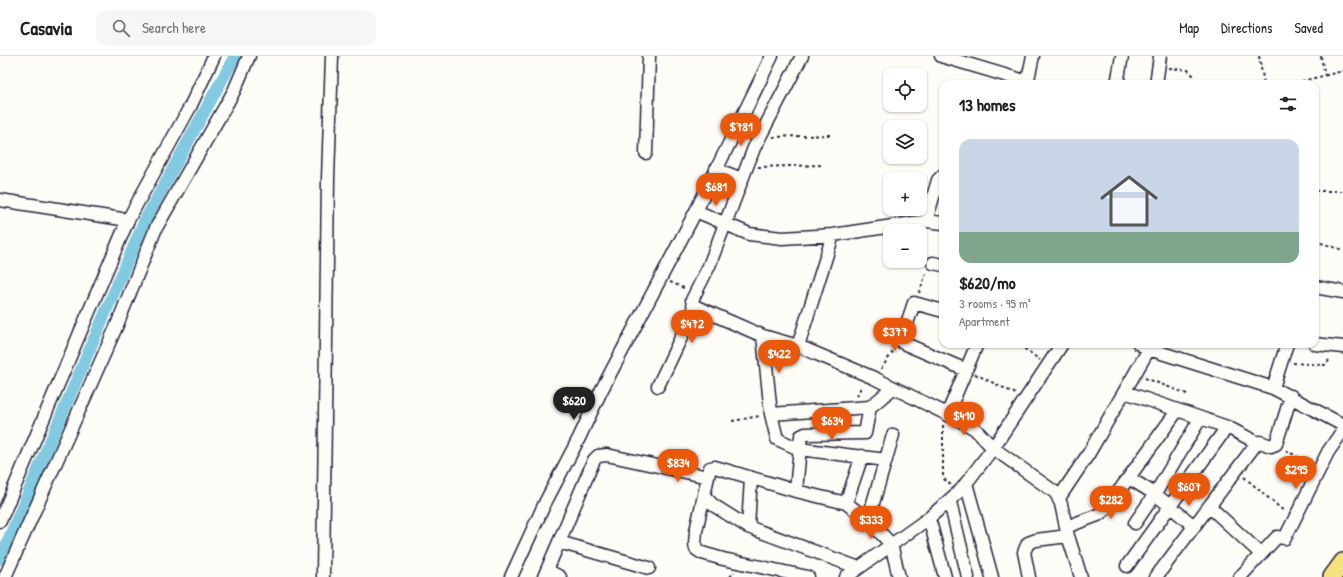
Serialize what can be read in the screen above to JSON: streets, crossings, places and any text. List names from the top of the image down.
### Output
{
  "page": {
    "header": "Casavia",
    "search": "Search here",
    "nav": ["Map", "Directions", "Saved"],
    "map_buttons": ["+", "−"],
    "heading": "13 homes",
    "price": [
      "$781",
      "$681",
      "$472",
      "$377",
      "$422",
      "$620",
      "$410",
      "$634",
      "$834",
      "$295",
      "$607",
      "$282",
      "$333"
    ],
    "list": [
      {
        "name": "$620/mo",
        "note": "3 rooms · 95 m² · Apartment"
      }
    ]
  }
}
